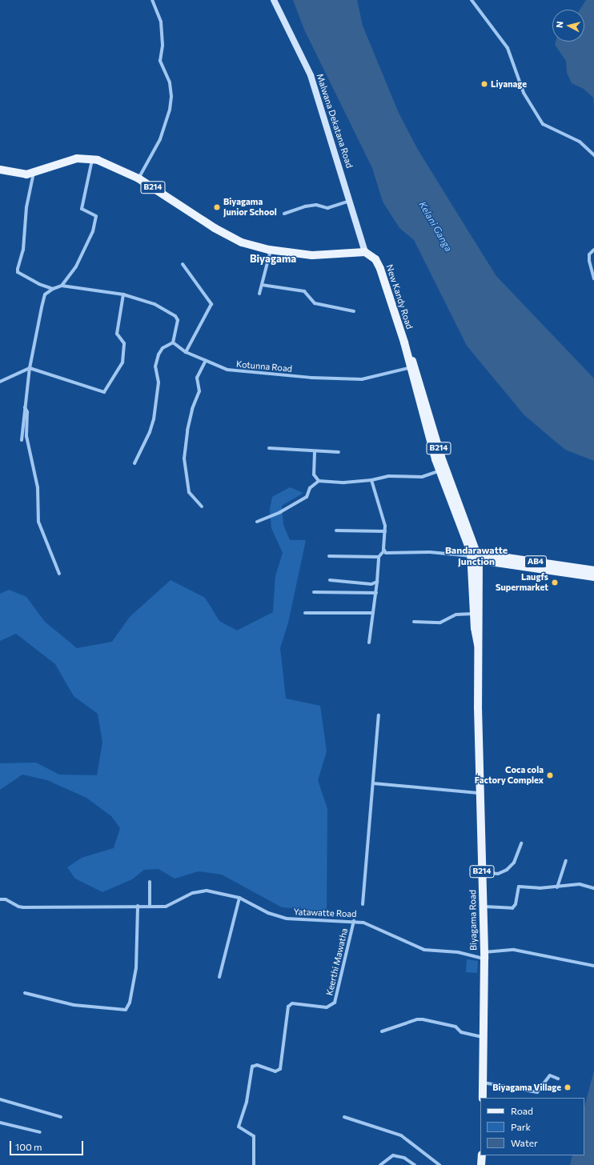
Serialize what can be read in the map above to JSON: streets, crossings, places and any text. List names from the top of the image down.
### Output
{
  "streets": {
    "main road": [
      "Malwana Dekatana Road",
      "B214",
      "New Kandy Road",
      "AB4",
      "Biyagama Road"
    ],
    "street": ["Kotunna Road", "Yatawatte Road", "Keerthi Mawatha"]
  },
  "crossings": [
    ["Malwana Dekatana Road", "B214"],
    ["Malwana Dekatana Road", "New Kandy Road"],
    ["B214", "New Kandy Road"],
    ["New Kandy Road", "Kotunna Road"],
    ["New Kandy Road", "AB4"],
    ["New Kandy Road", "Biyagama Road"],
    ["AB4", "Biyagama Road"],
    ["Yatawatte Road", "Biyagama Road"],
    ["Yatawatte Road", "Keerthi Mawatha"]
  ],
  "districts": ["Biyagama", "Bandarawatte Junction"],
  "water": ["Kelani Ganga"],
  "places": [
    "Liyanage",
    "Biyagama Junior School",
    "Laugfs Supermarket",
    "Coca cola Factory Complex",
    "Biyagama Village"
  ],
  "legend": ["Road", "Park", "Water"],
  "scale_bar": "100 m",
  "north": "left"
}
